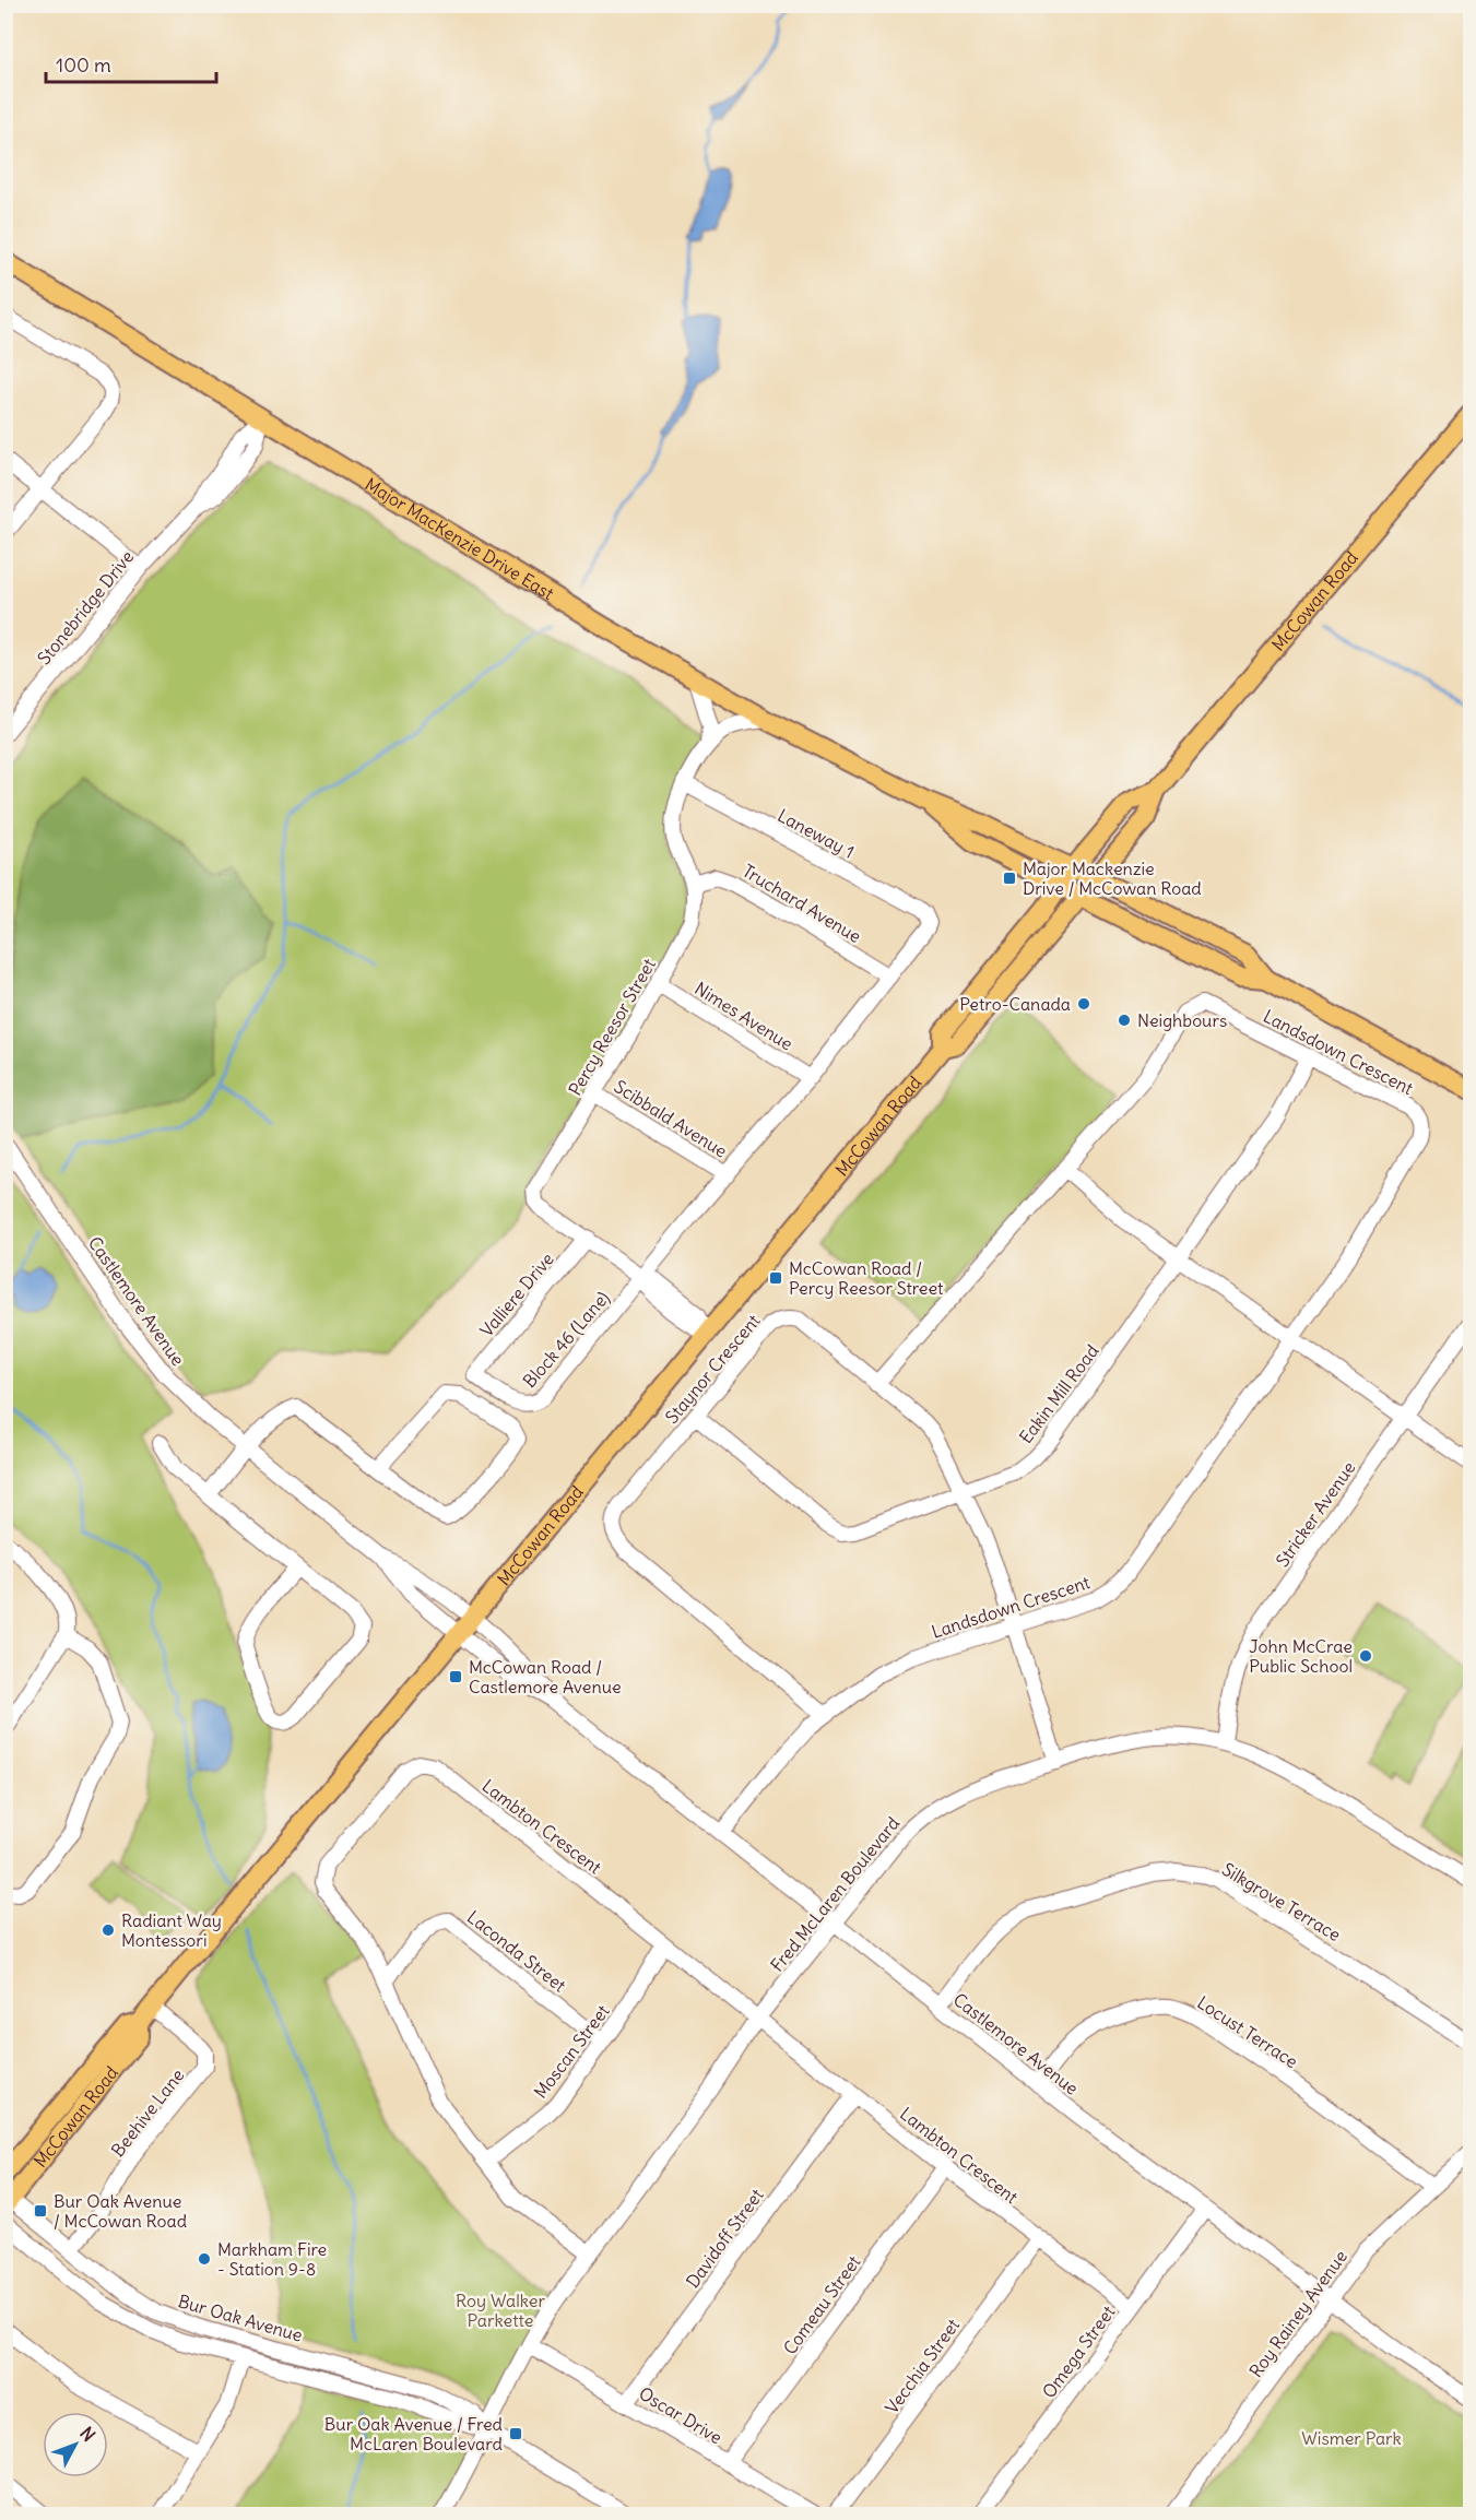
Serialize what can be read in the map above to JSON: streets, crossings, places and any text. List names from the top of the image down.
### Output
{
  "streets": {
    "main road": ["Major MacKenzie Drive East", "McCowan Road"],
    "street": [
      "Stonebridge Drive",
      "Laneway 1",
      "Truchard Avenue",
      "Nimes Avenue",
      "Percy Reesor Street",
      "Landsdown Crescent",
      "Scibbald Avenue",
      "Valliere Drive",
      "Castlemore Avenue",
      "Block 46 (Lane)",
      "Staynor Crescent",
      "Eakin Mill Road",
      "Stricker Avenue",
      "Lambton Crescent",
      "Fred McLaren Boulevard",
      "Silkgrove Terrace",
      "Laconda Street",
      "Locust Terrace",
      "Moscan Street",
      "Beehive Lane",
      "Davidoff Street",
      "Comeau Street",
      "Roy Rainey Avenue",
      "Bur Oak Avenue",
      "Omega Street",
      "Vecchia Street",
      "Oscar Drive"
    ]
  },
  "crossings": [
    ["Major MacKenzie Drive East", "McCowan Road"],
    ["Major MacKenzie Drive East", "Stonebridge Drive"],
    ["Major MacKenzie Drive East", "Percy Reesor Street"],
    ["McCowan Road", "Percy Reesor Street"],
    ["McCowan Road", "Castlemore Avenue"],
    ["McCowan Road", "Beehive Lane"],
    ["McCowan Road", "Bur Oak Avenue"],
    ["Laneway 1", "Percy Reesor Street"],
    ["Laneway 1", "Block 46 (Lane)"],
    ["Truchard Avenue", "Percy Reesor Street"],
    ["Truchard Avenue", "Block 46 (Lane)"],
    ["Nimes Avenue", "Percy Reesor Street"],
    ["Nimes Avenue", "Block 46 (Lane)"],
    ["Percy Reesor Street", "Scibbald Avenue"],
    ["Percy Reesor Street", "Valliere Drive"],
    ["Percy Reesor Street", "Block 46 (Lane)"],
    ["Landsdown Crescent", "Castlemore Avenue"],
    ["Landsdown Crescent", "Staynor Crescent"],
    ["Landsdown Crescent", "Eakin Mill Road"],
    ["Scibbald Avenue", "Block 46 (Lane)"],
    ["Valliere Drive", "Block 46 (Lane)"],
    ["Castlemore Avenue", "Fred McLaren Boulevard"],
    ["Castlemore Avenue", "Silkgrove Terrace"],
    ["Castlemore Avenue", "Locust Terrace"],
    ["Castlemore Avenue", "Roy Rainey Avenue"],
    ["Castlemore Avenue", "Omega Street"],
    ["Staynor Crescent", "Eakin Mill Road"],
    ["Staynor Crescent", "Fred McLaren Boulevard"],
    ["Stricker Avenue", "Fred McLaren Boulevard"],
    ["Lambton Crescent", "Fred McLaren Boulevard"],
    ["Lambton Crescent", "Laconda Street"],
    ["Lambton Crescent", "Moscan Street"],
    ["Lambton Crescent", "Davidoff Street"],
    ["Lambton Crescent", "Comeau Street"],
    ["Lambton Crescent", "Omega Street"],
    ["Lambton Crescent", "Vecchia Street"],
    ["Fred McLaren Boulevard", "Bur Oak Avenue"],
    ["Fred McLaren Boulevard", "Oscar Drive"],
    ["Laconda Street", "Moscan Street"],
    ["Locust Terrace", "Roy Rainey Avenue"],
    ["Beehive Lane", "Bur Oak Avenue"],
    ["Davidoff Street", "Oscar Drive"],
    ["Comeau Street", "Oscar Drive"]
  ],
  "parks": ["Roy Walker Parkette", "Wismer Park"],
  "places": {
    "transit": [
      "Major Mackenzie Drive / McCowan Road",
      "McCowan Road / Percy Reesor Street",
      "McCowan Road / Castlemore Avenue",
      "Bur Oak Avenue / McCowan Road",
      "Bur Oak Avenue / Fred McLaren Boulevard"
    ],
    "other": [
      "Petro-Canada",
      "Neighbours",
      "John McCrae Public School",
      "Radiant Way Montessori",
      "Markham Fire - Station 9-8"
    ]
  },
  "scale_bar": "100 m",
  "north": "top right"
}
